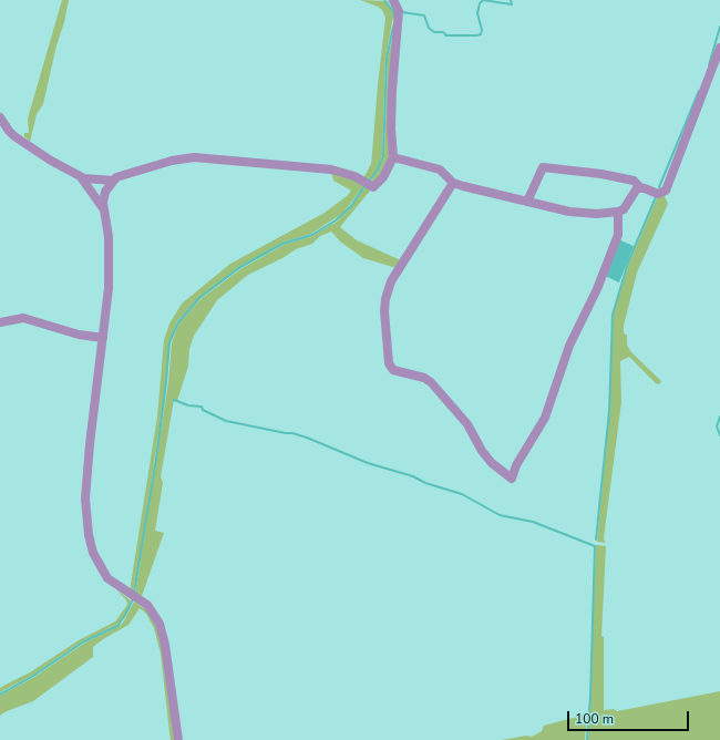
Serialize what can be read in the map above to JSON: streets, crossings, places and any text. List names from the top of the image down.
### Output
{
  "scale_bar": "100 m"
}
